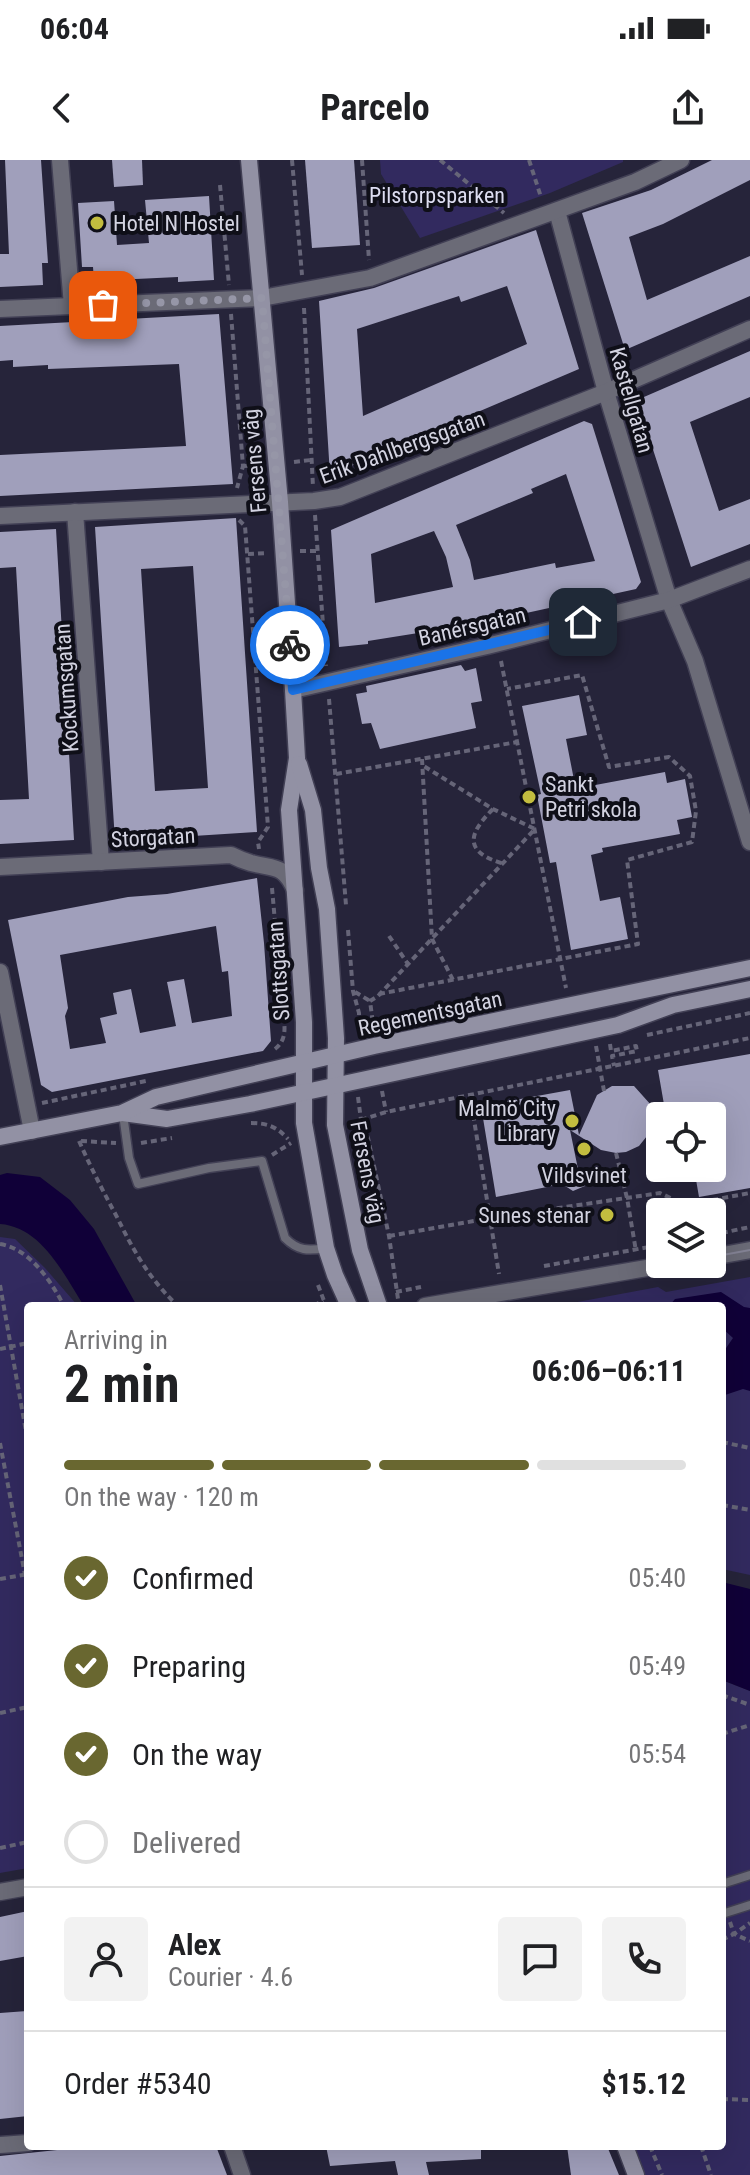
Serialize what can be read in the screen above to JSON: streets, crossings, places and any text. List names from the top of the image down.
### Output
{
  "streets": {
    "main road": ["Fersens väg", "Slottsgatan", "Regementsgatan"],
    "street": [
      "Kastellgatan",
      "Erik Dahlbergsgatan",
      "Banérsgatan",
      "Kockumsgatan",
      "Storgatan"
    ]
  },
  "crossings": [
    ["Kastellgatan", "Erik Dahlbergsgatan"],
    ["Kastellgatan", "Banérsgatan"],
    ["Erik Dahlbergsgatan", "Fersens väg"],
    ["Erik Dahlbergsgatan", "Kockumsgatan"],
    ["Fersens väg", "Banérsgatan"],
    ["Fersens väg", "Storgatan"],
    ["Fersens väg", "Slottsgatan"],
    ["Fersens väg", "Regementsgatan"],
    ["Kockumsgatan", "Storgatan"],
    ["Storgatan", "Slottsgatan"],
    ["Slottsgatan", "Regementsgatan"]
  ],
  "parks": ["Pilstorpsparken"],
  "places": [
    "Hotel N Hostel",
    "Sankt Petri skola",
    "Malmö City Library",
    "Vildsvinet",
    "Sunes stenar"
  ],
  "page": {
    "status": "06:04",
    "header": "Parcelo",
    "heading": ["2 min", "Arriving in", "06:06–06:11"],
    "panel": [
      "Alex",
      "Courier · 4.6",
      "Order #5340",
      "$15.12"
    ],
    "bar": "On the way · 120 m",
    "list": [
      ["Confirmed", "05:40"],
      ["Preparing", "05:49"],
      ["On the way", "05:54"],
      "Delivered"
    ]
  }
}
